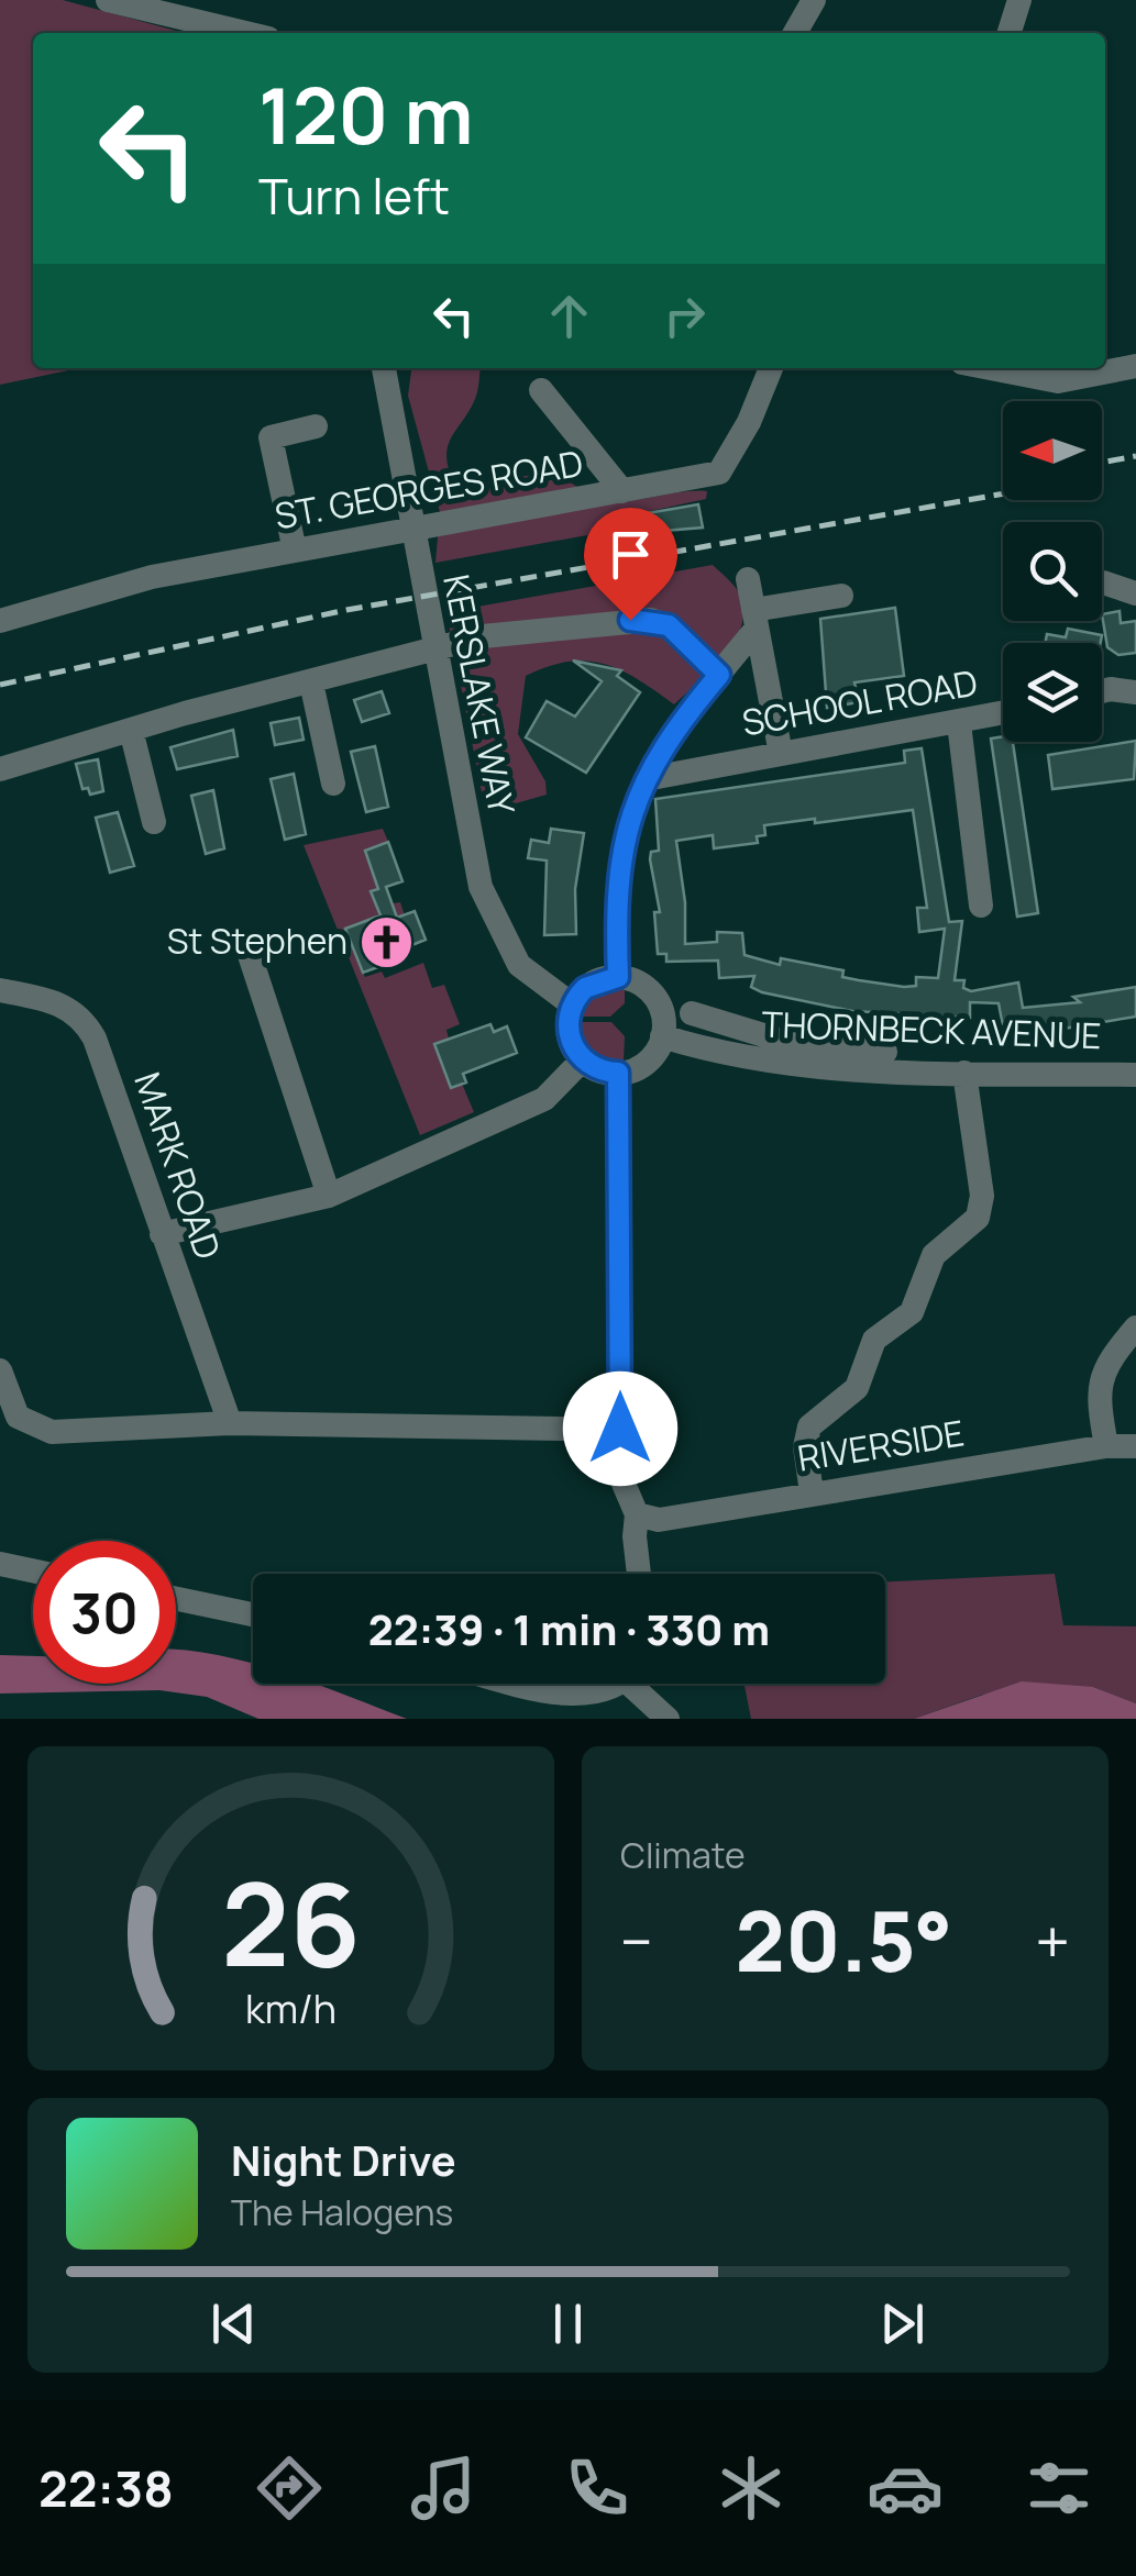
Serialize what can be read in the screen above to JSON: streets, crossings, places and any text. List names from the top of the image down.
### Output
{
  "streets": {
    "street": [
      "ST. GEORGES ROAD",
      "KERSLAKE WAY",
      "SCHOOL ROAD",
      "THORNBECK AVENUE",
      "MARK ROAD",
      "RIVERSIDE"
    ]
  },
  "crossings": [
    ["KERSLAKE WAY", "THORNBECK AVENUE"]
  ],
  "places": {
    "church": ["St Stephen"]
  },
  "north": "left",
  "page": {
    "turn": ["120 m", "Turn left"],
    "limit": "30",
    "trip": "22:39 · 1 min · 330 m",
    "tile": "Climate",
    "heat": ["−", "20.5°", "+"],
    "song": ["Night Drive", "The Halogens"],
    "tabs": "22:38",
    "gauge": ["26", "km/h"]
  }
}
